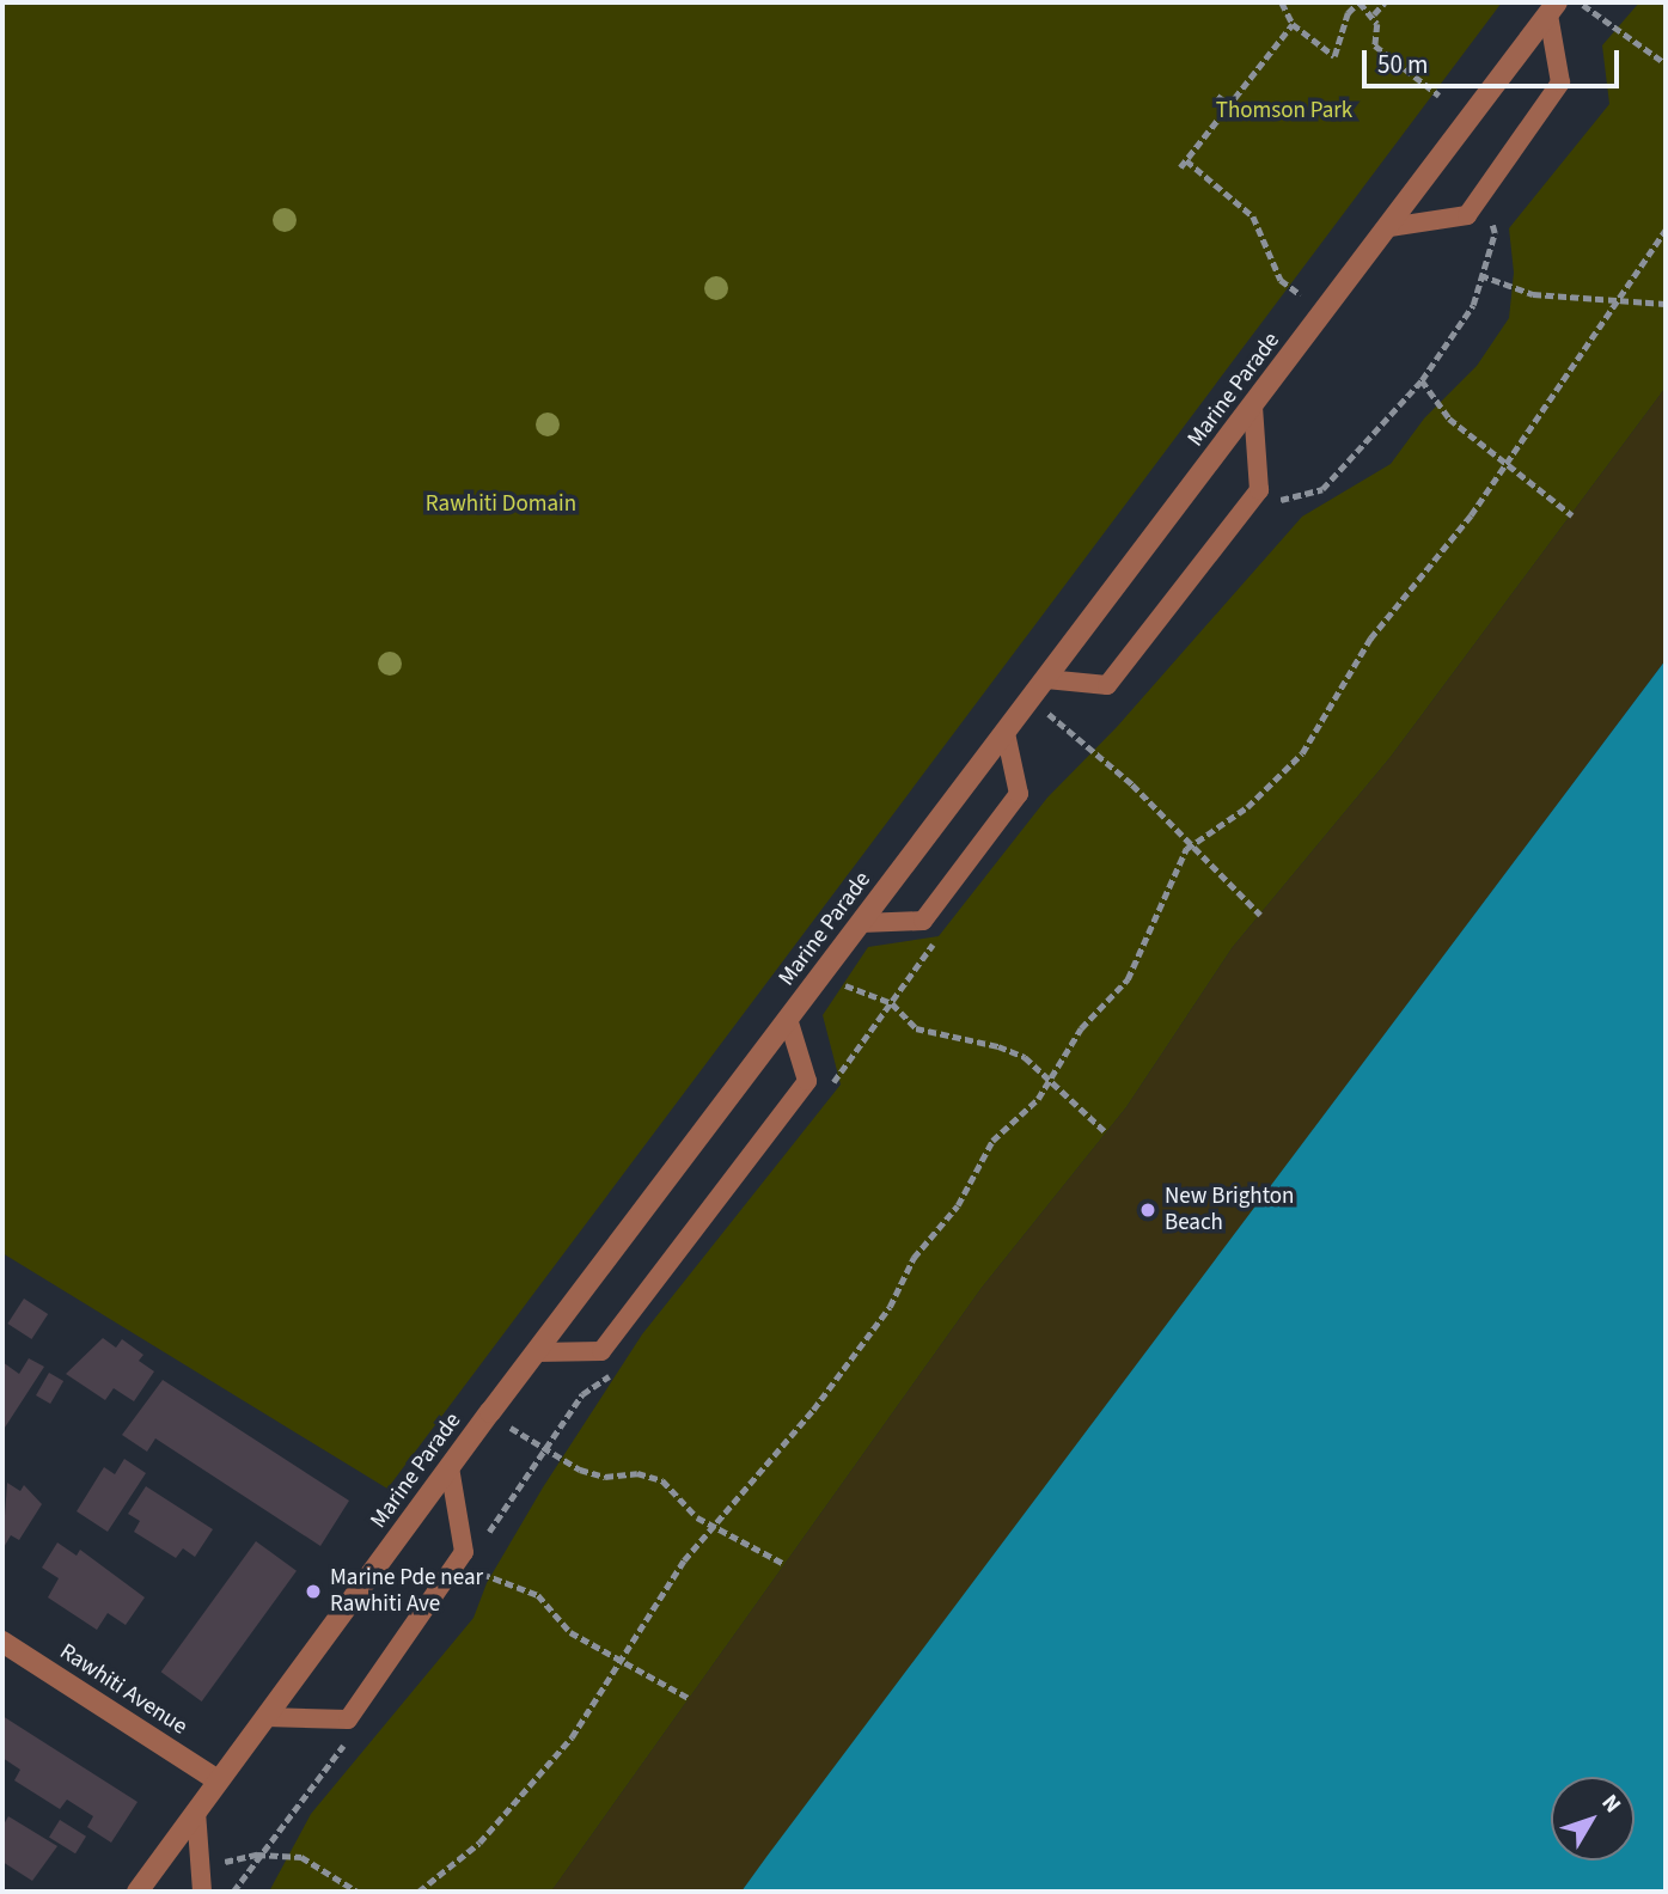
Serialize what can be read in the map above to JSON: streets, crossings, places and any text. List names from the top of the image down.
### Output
{
  "streets": {
    "street": ["Marine Parade", "Rawhiti Avenue"]
  },
  "crossings": [
    ["Marine Parade", "Rawhiti Avenue"]
  ],
  "parks": ["Thomson Park", "Rawhiti Domain"],
  "places": ["New Brighton Beach", "Marine Pde near Rawhiti Ave"],
  "scale_bar": "50 m",
  "north": "top right"
}
